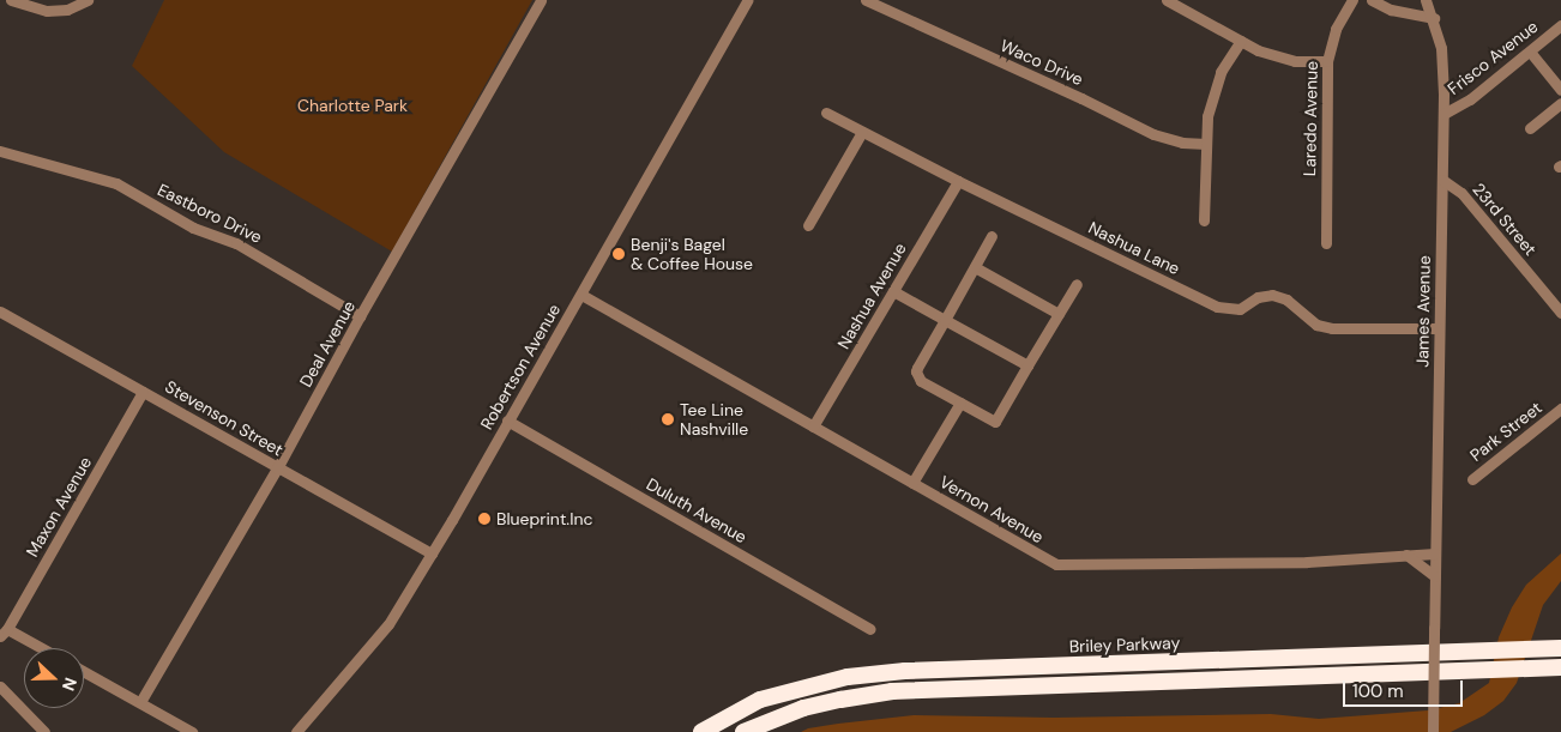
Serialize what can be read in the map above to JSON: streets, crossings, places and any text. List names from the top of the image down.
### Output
{
  "streets": {
    "highway": ["Briley Parkway"],
    "street": [
      "Frisco Avenue",
      "Waco Drive",
      "Laredo Avenue",
      "Eastboro Drive",
      "23rd Street",
      "Nashua Lane",
      "Nashua Avenue",
      "James Avenue",
      "Deal Avenue",
      "Robertson Avenue",
      "Stevenson Street",
      "Park Street",
      "Maxon Avenue",
      "Vernon Avenue",
      "Duluth Avenue"
    ]
  },
  "crossings": [
    ["Frisco Avenue", "James Avenue"],
    ["Eastboro Drive", "Deal Avenue"],
    ["23rd Street", "James Avenue"],
    ["Nashua Lane", "Nashua Avenue"],
    ["Nashua Lane", "James Avenue"],
    ["Nashua Avenue", "Vernon Avenue"],
    ["James Avenue", "Vernon Avenue"],
    ["Deal Avenue", "Stevenson Street"],
    ["Robertson Avenue", "Stevenson Street"],
    ["Robertson Avenue", "Vernon Avenue"],
    ["Robertson Avenue", "Duluth Avenue"],
    ["Stevenson Street", "Maxon Avenue"]
  ],
  "parks": ["Charlotte Park"],
  "places": ["Benji's Bagel & Coffee House", "Tee Line Nashville", "Blueprint.Inc"],
  "scale_bar": "100 m",
  "north": "right"
}
